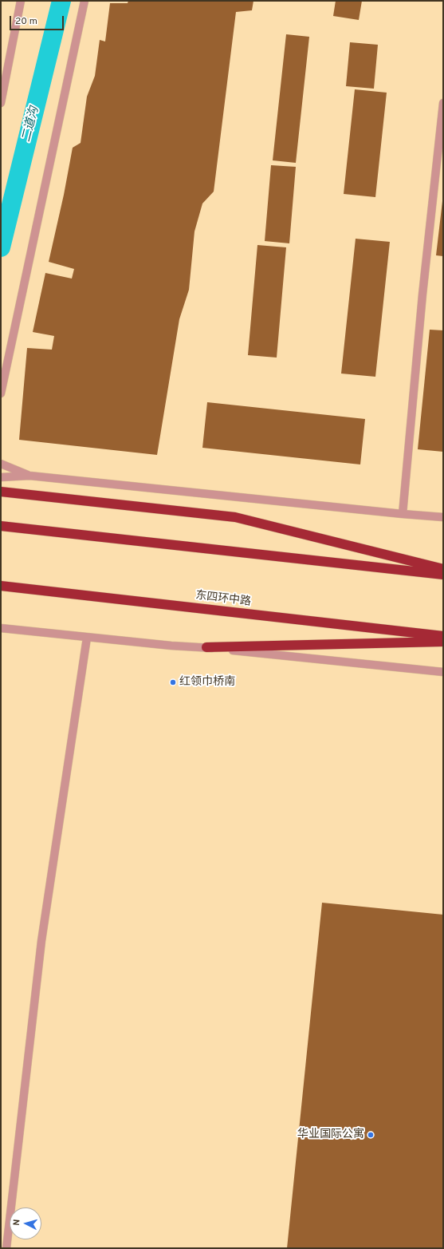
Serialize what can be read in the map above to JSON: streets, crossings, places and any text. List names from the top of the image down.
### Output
{
  "streets": {
    "highway": ["东四环中路"]
  },
  "water": ["二道沟"],
  "places": ["红领巾桥南", "华业国际公寓"],
  "scale_bar": "20 m",
  "north": "left"
}
